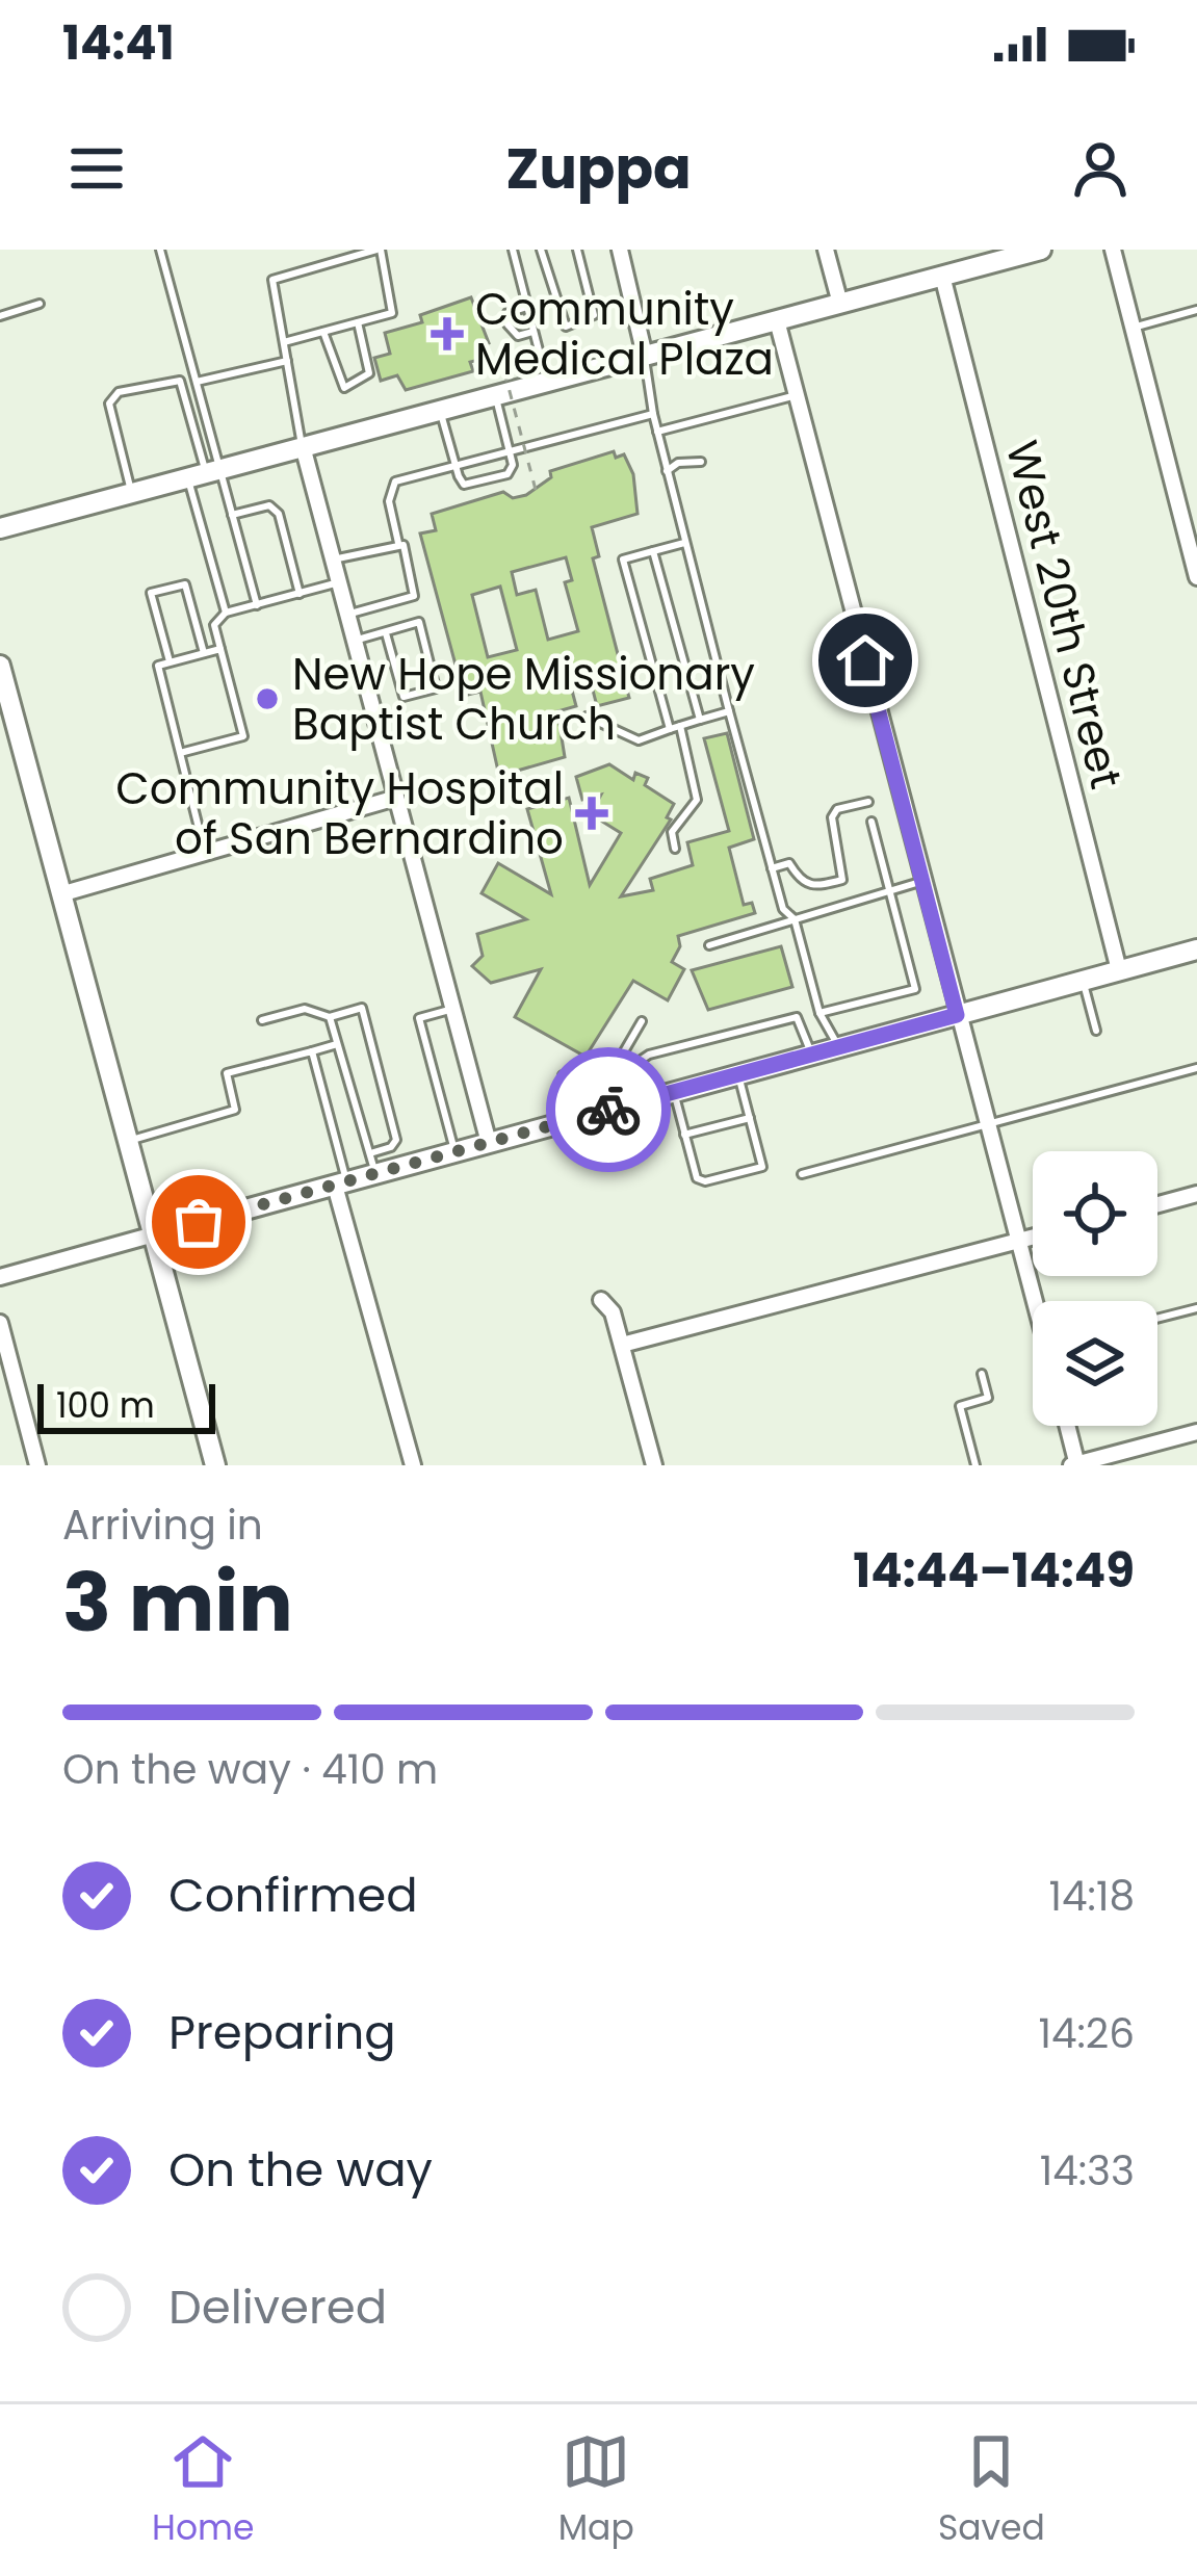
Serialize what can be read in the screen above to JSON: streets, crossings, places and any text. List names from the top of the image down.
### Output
{
  "streets": {
    "street": ["West 20th Street"]
  },
  "places": {
    "health": ["Community Medical Plaza", "Community Hospital of San Bernardino"],
    "other": ["New Hope Missionary Baptist Church"]
  },
  "scale_bar": "100 m",
  "page": {
    "status": "14:41",
    "header": "Zuppa",
    "scale": "100 m",
    "heading": ["3 min", "Arriving in", "14:44–14:49"],
    "bar": "On the way · 410 m",
    "list": [
      ["Confirmed", "14:18"],
      ["Preparing", "14:26"],
      ["On the way", "14:33"],
      "Delivered"
    ],
    "tabs": ["Home", "Map", "Saved"]
  }
}
